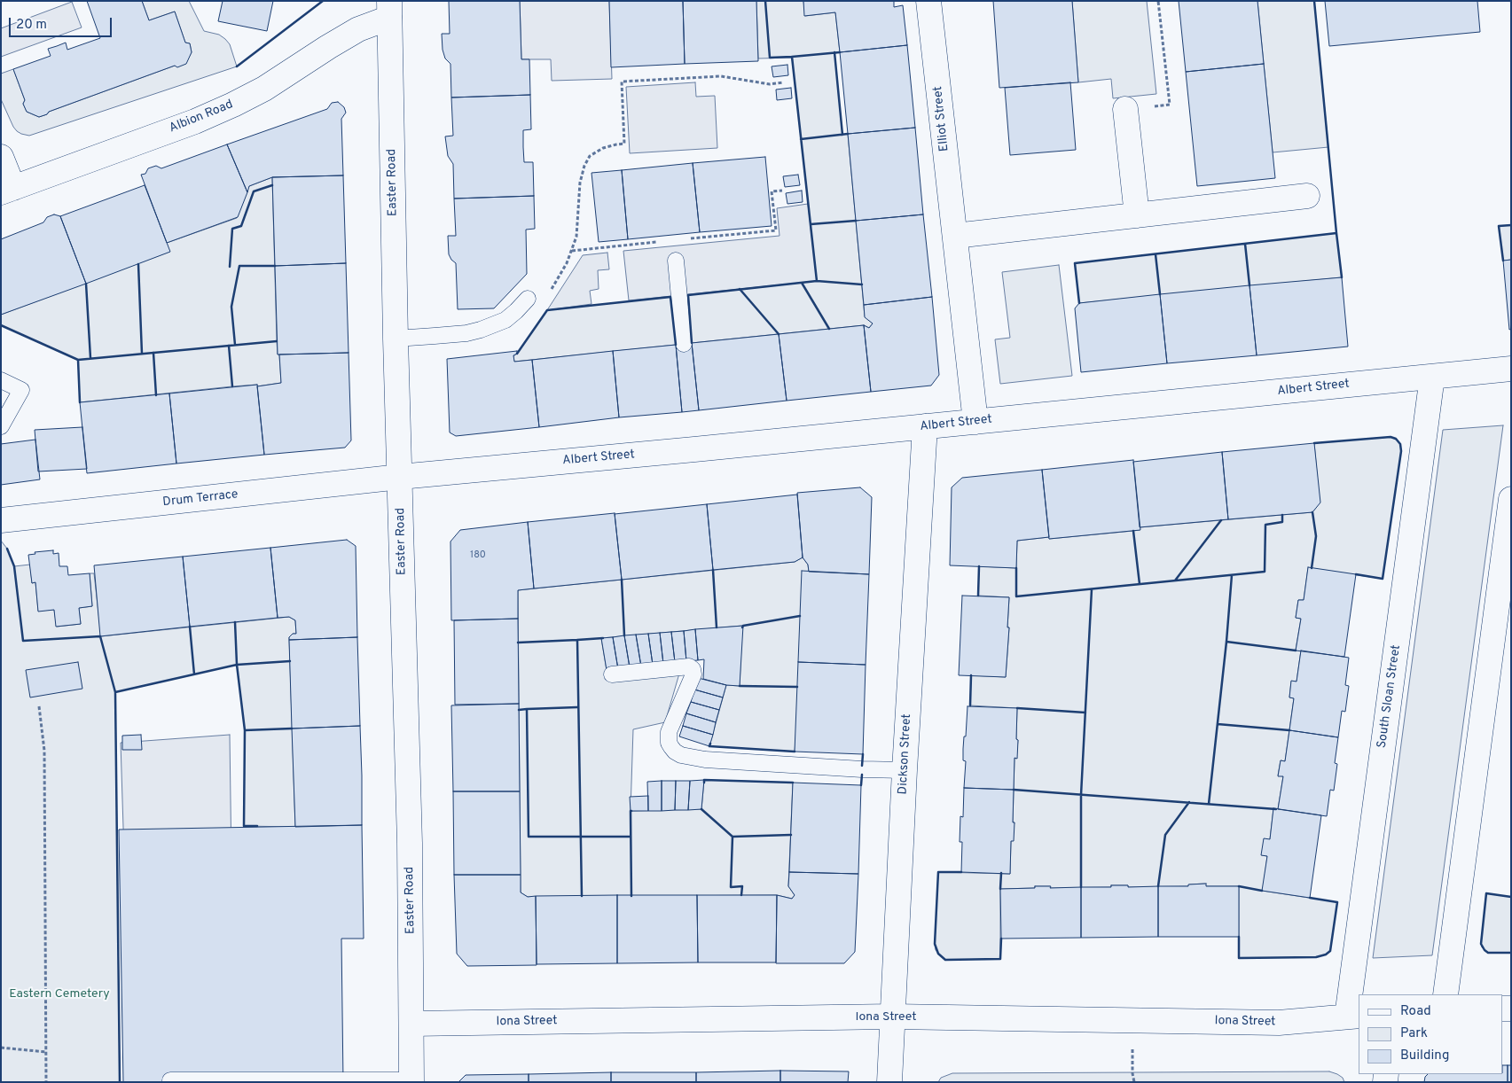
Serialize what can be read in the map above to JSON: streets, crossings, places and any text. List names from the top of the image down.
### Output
{
  "streets": {
    "street": [
      "Albion Road",
      "Elliot Street",
      "Easter Road",
      "Albert Street",
      "Drum Terrace",
      "South Sloan Street",
      "Dickson Street",
      "Iona Street"
    ]
  },
  "crossings": [
    ["Albion Road", "Easter Road"],
    ["Elliot Street", "Albert Street"],
    ["Easter Road", "Albert Street"],
    ["Easter Road", "Drum Terrace"],
    ["Easter Road", "Iona Street"],
    ["Albert Street", "Drum Terrace"],
    ["Albert Street", "South Sloan Street"],
    ["Albert Street", "Dickson Street"],
    ["South Sloan Street", "Iona Street"],
    ["Dickson Street", "Iona Street"]
  ],
  "parks": ["Eastern Cemetery"],
  "house_numbers": ["180"],
  "legend": ["Road", "Park", "Building"],
  "scale_bar": "20 m"
}
